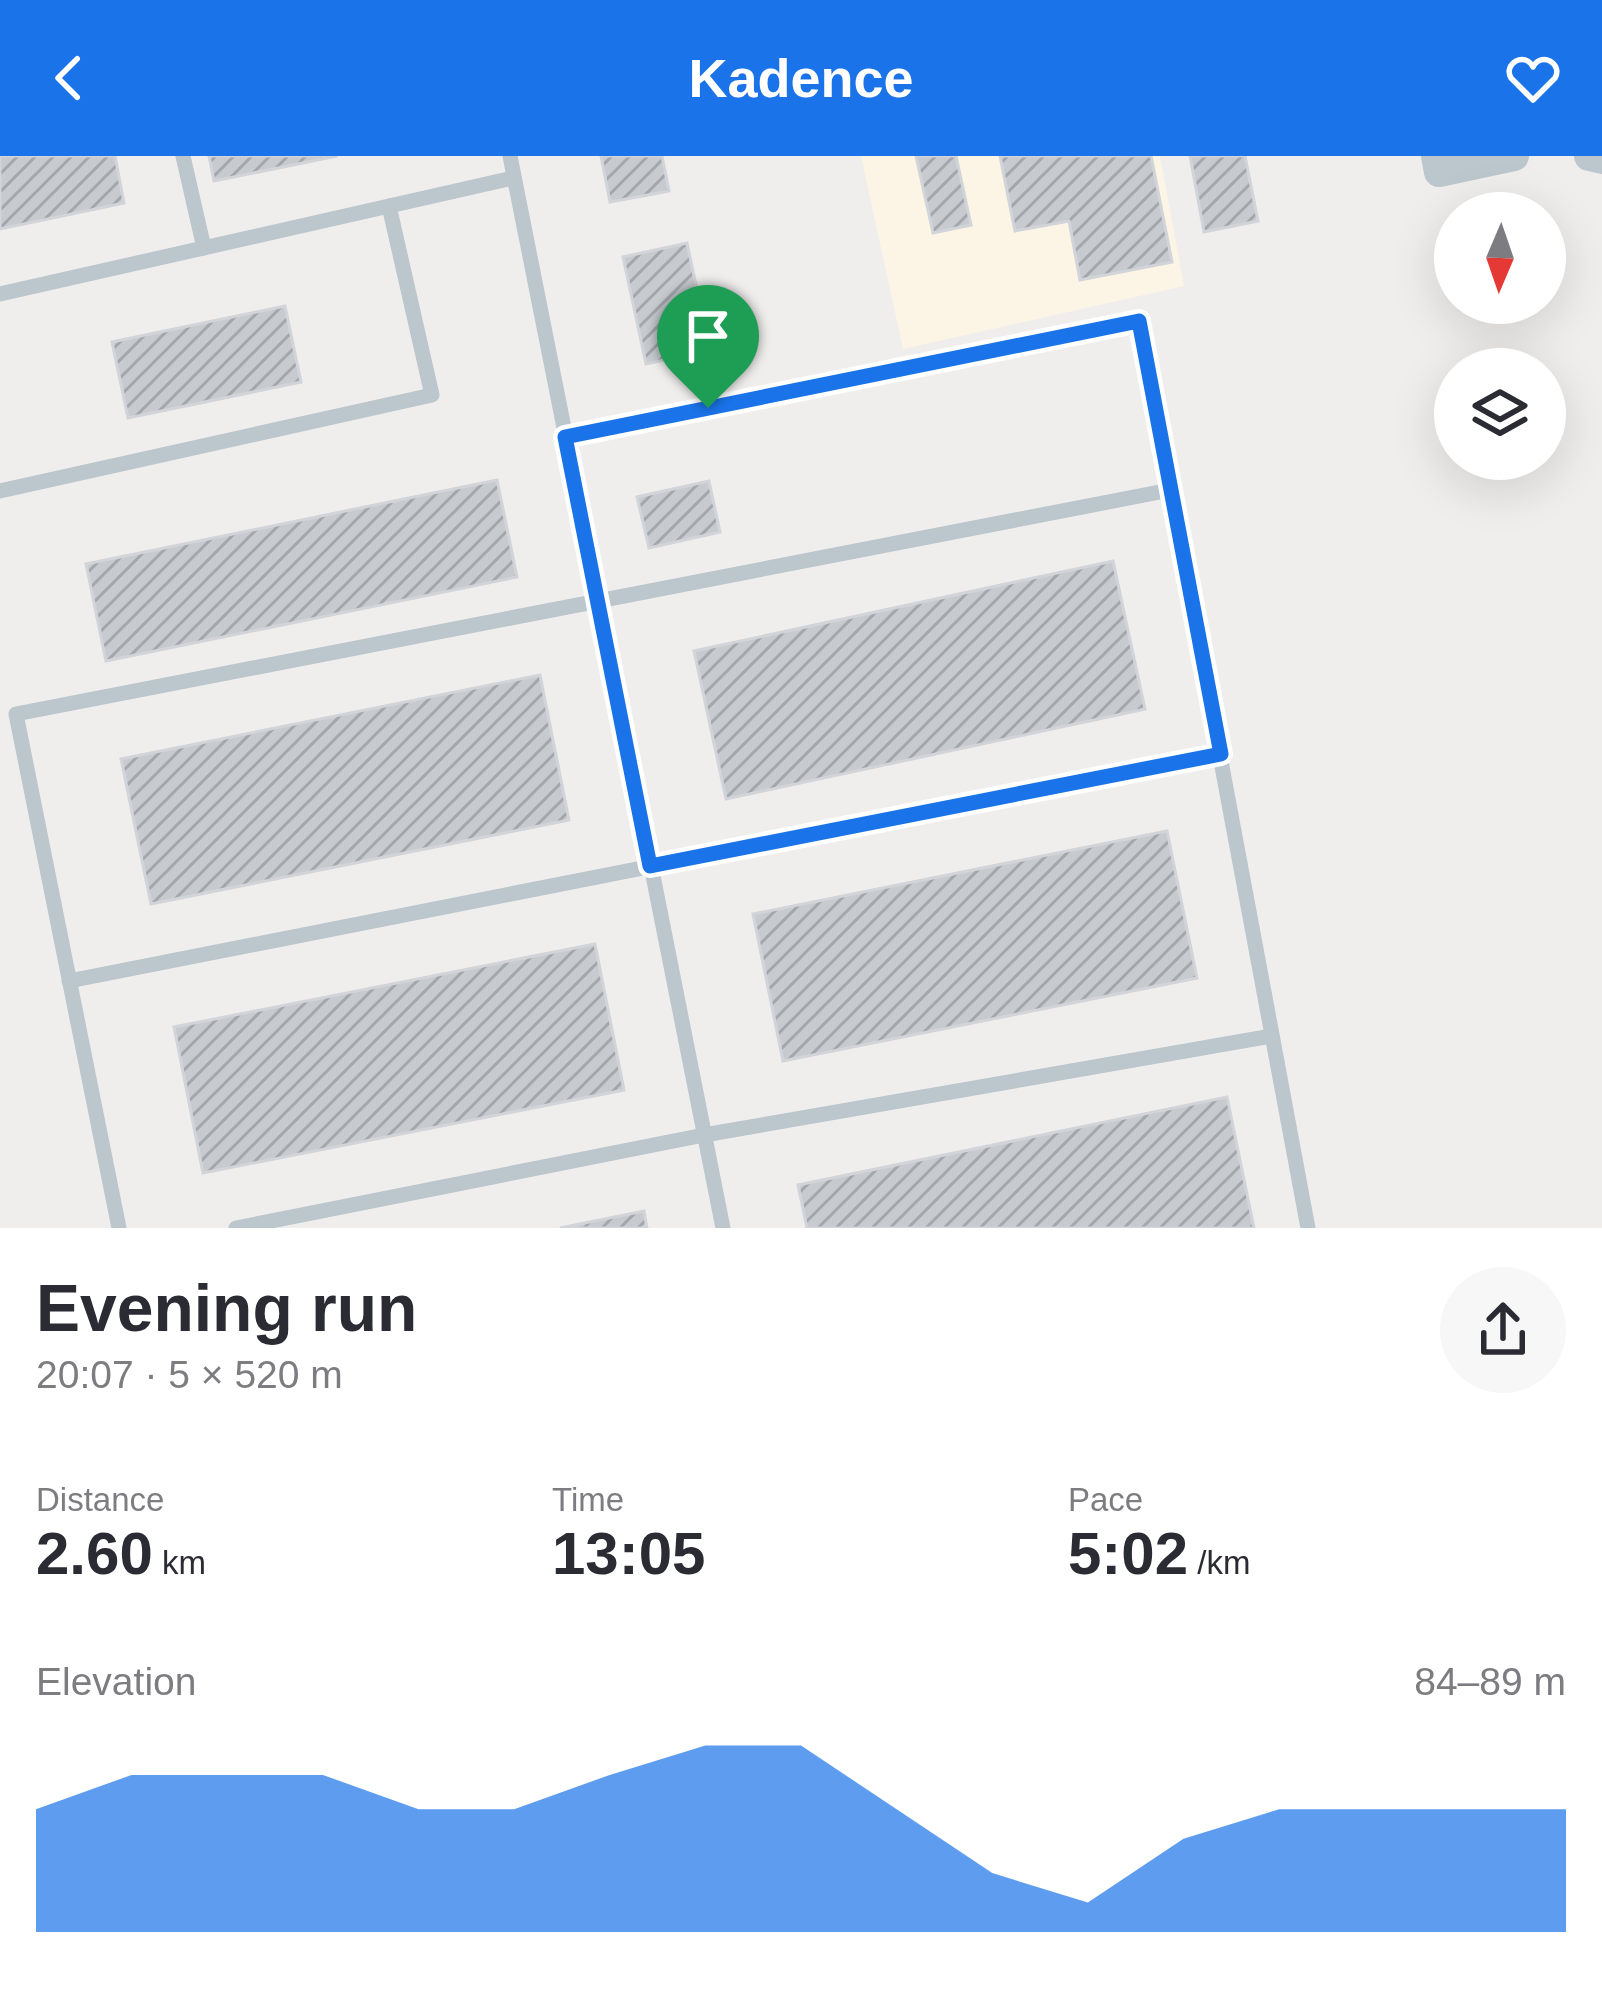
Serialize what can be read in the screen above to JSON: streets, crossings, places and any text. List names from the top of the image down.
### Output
{
  "north": "bottom",
  "page": {
    "header": "Kadence",
    "heading": ["Evening run", "20:07 · 5 × 520 m"],
    "stats": [
      ["Distance", "2.60 km"],
      ["Time", "13:05"],
      ["Pace", "5:02 /km"]
    ],
    "chart": ["Elevation", "84–89 m"]
  }
}
